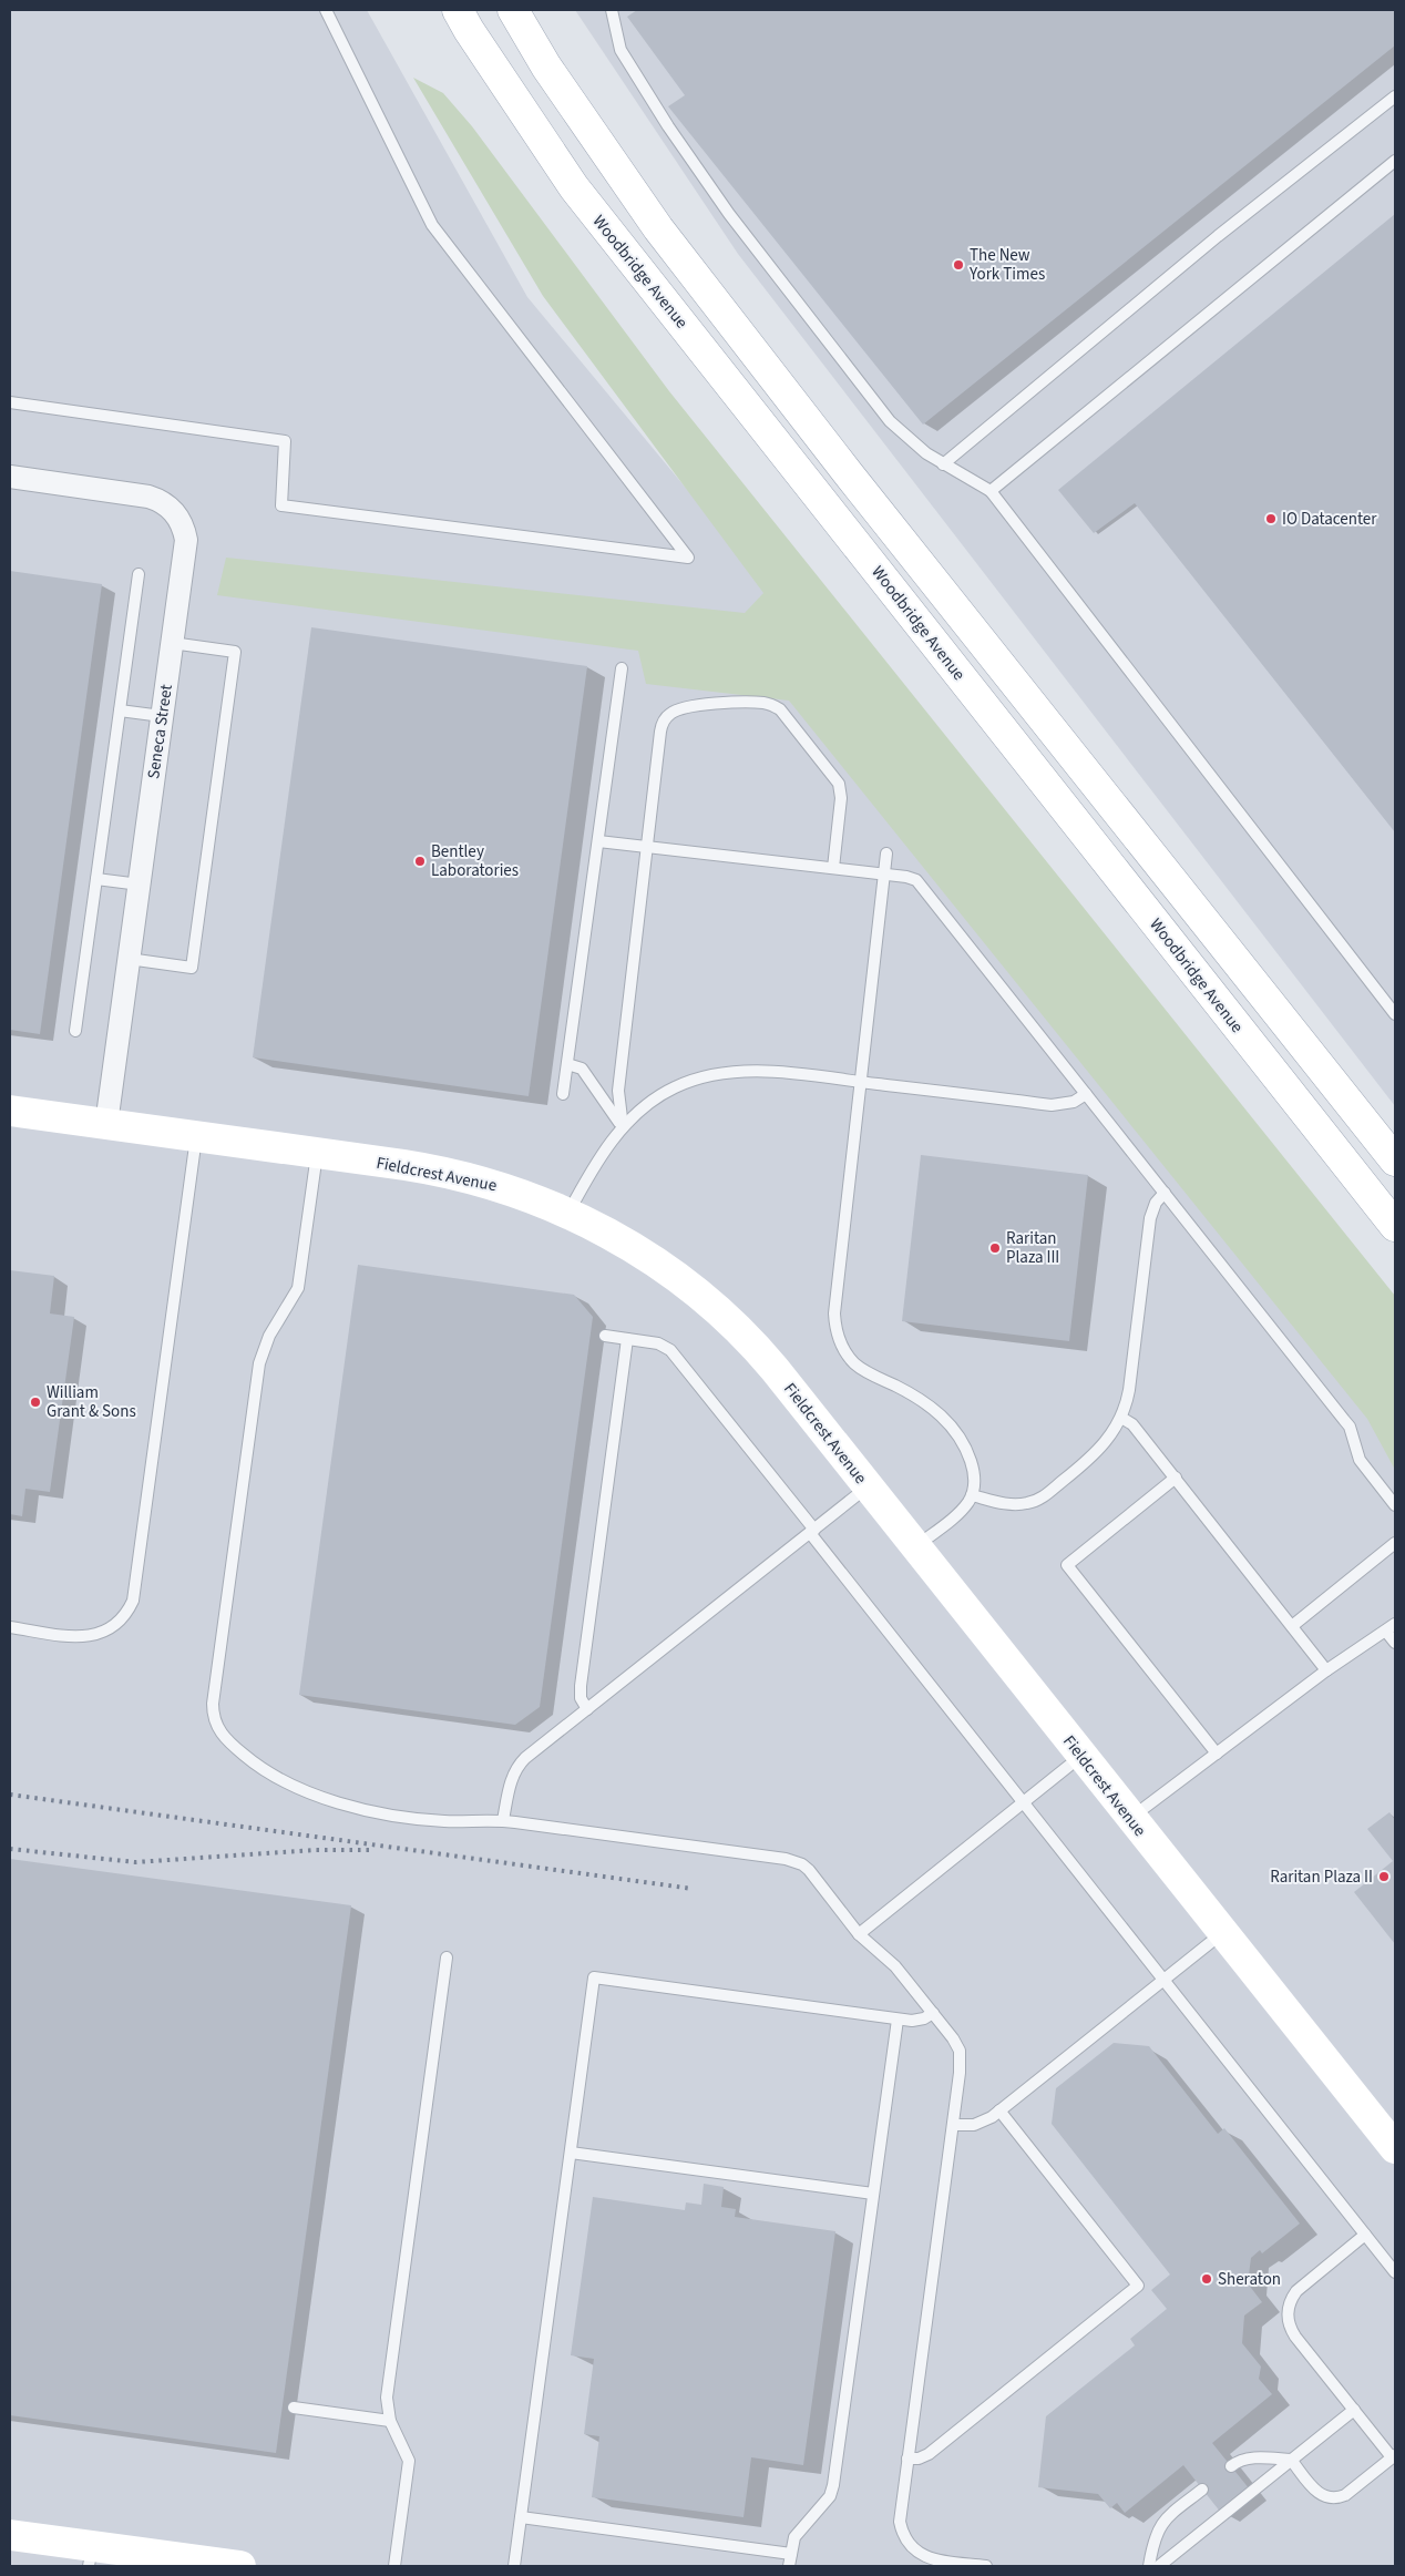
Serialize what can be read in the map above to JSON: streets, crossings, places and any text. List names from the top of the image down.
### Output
{
  "streets": {
    "main road": ["Woodbridge Avenue", "Fieldcrest Avenue"],
    "street": ["Seneca Street"]
  },
  "crossings": [
    ["Seneca Street", "Fieldcrest Avenue"]
  ],
  "places": [
    "The New York Times",
    "IO Datacenter",
    "Bentley Laboratories",
    "Raritan Plaza III",
    "William Grant & Sons",
    "Raritan Plaza II",
    "Sheraton"
  ]
}
